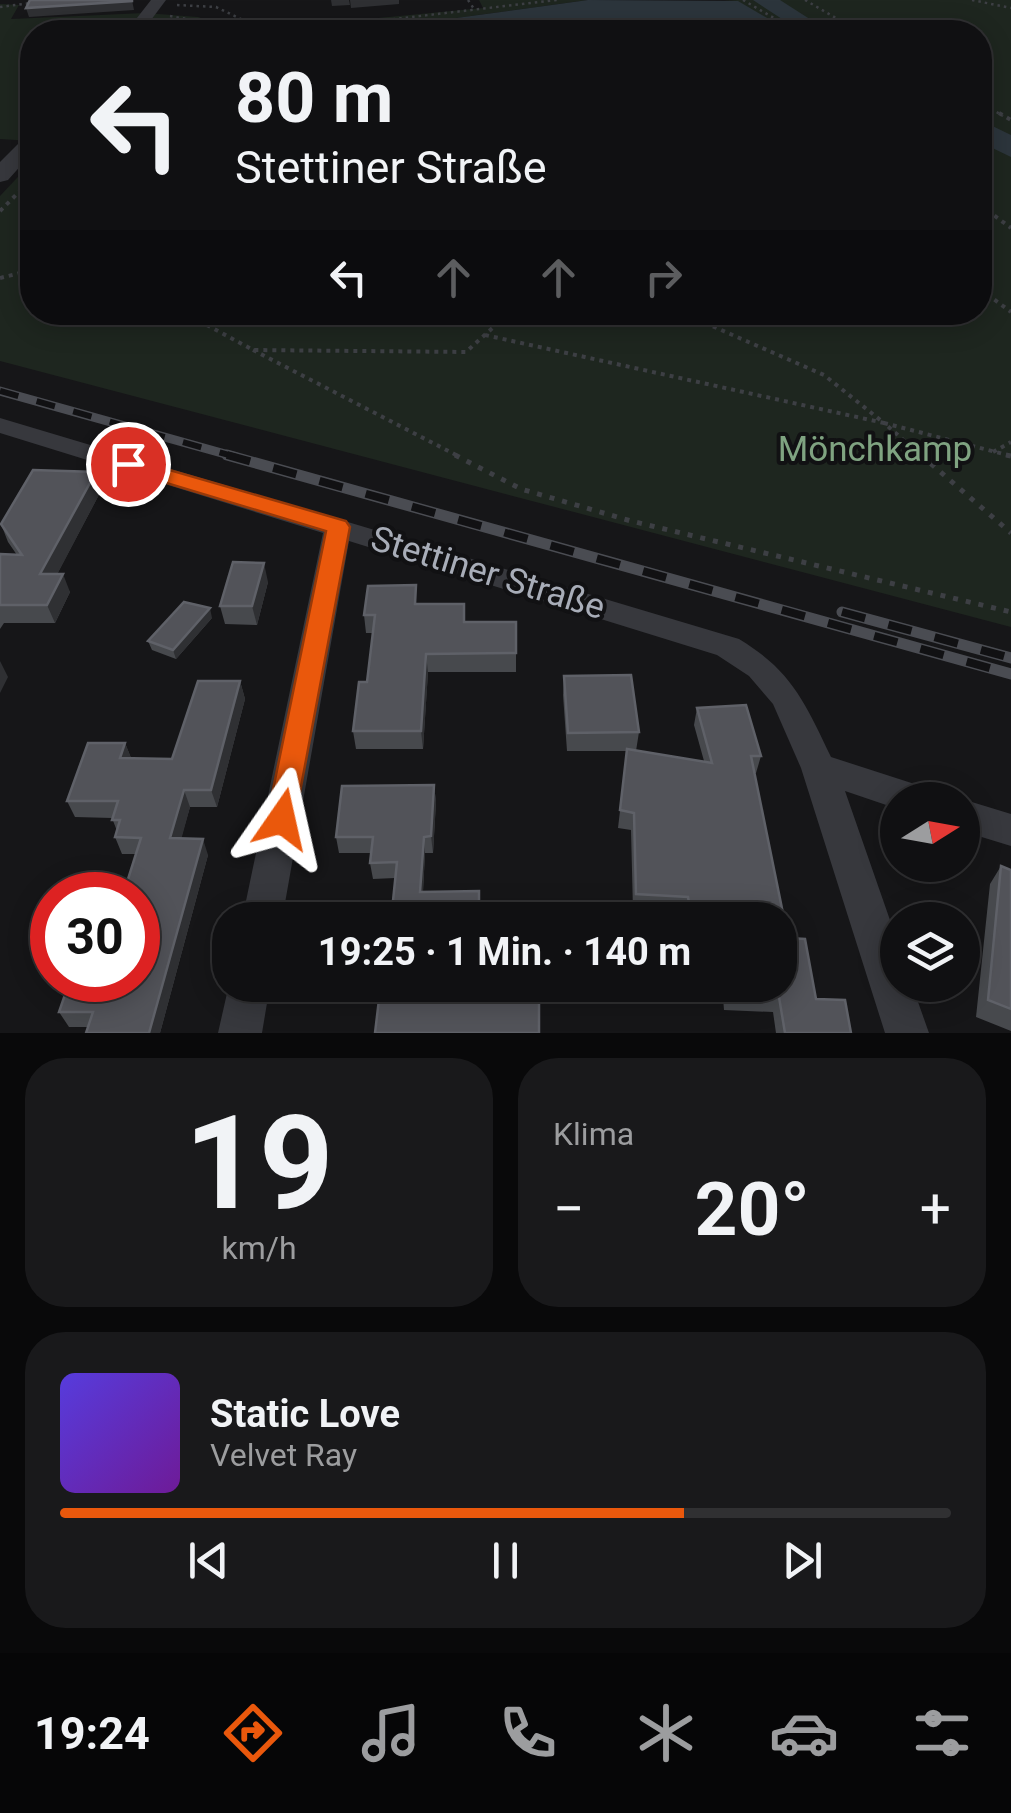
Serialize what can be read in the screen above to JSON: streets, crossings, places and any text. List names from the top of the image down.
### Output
{
  "streets": {
    "street": ["Stettiner Straße"]
  },
  "parks": ["Mönchkamp"],
  "north": "right",
  "page": {
    "turn": ["80 m", "Stettiner Straße"],
    "limit": "30",
    "trip": "19:25 · 1 Min. · 140 m",
    "tile": [
      ["19", "km/h"],
      "Klima"
    ],
    "heat": ["−", "20°", "+"],
    "song": ["Static Love", "Velvet Ray"],
    "tabs": "19:24"
  }
}
